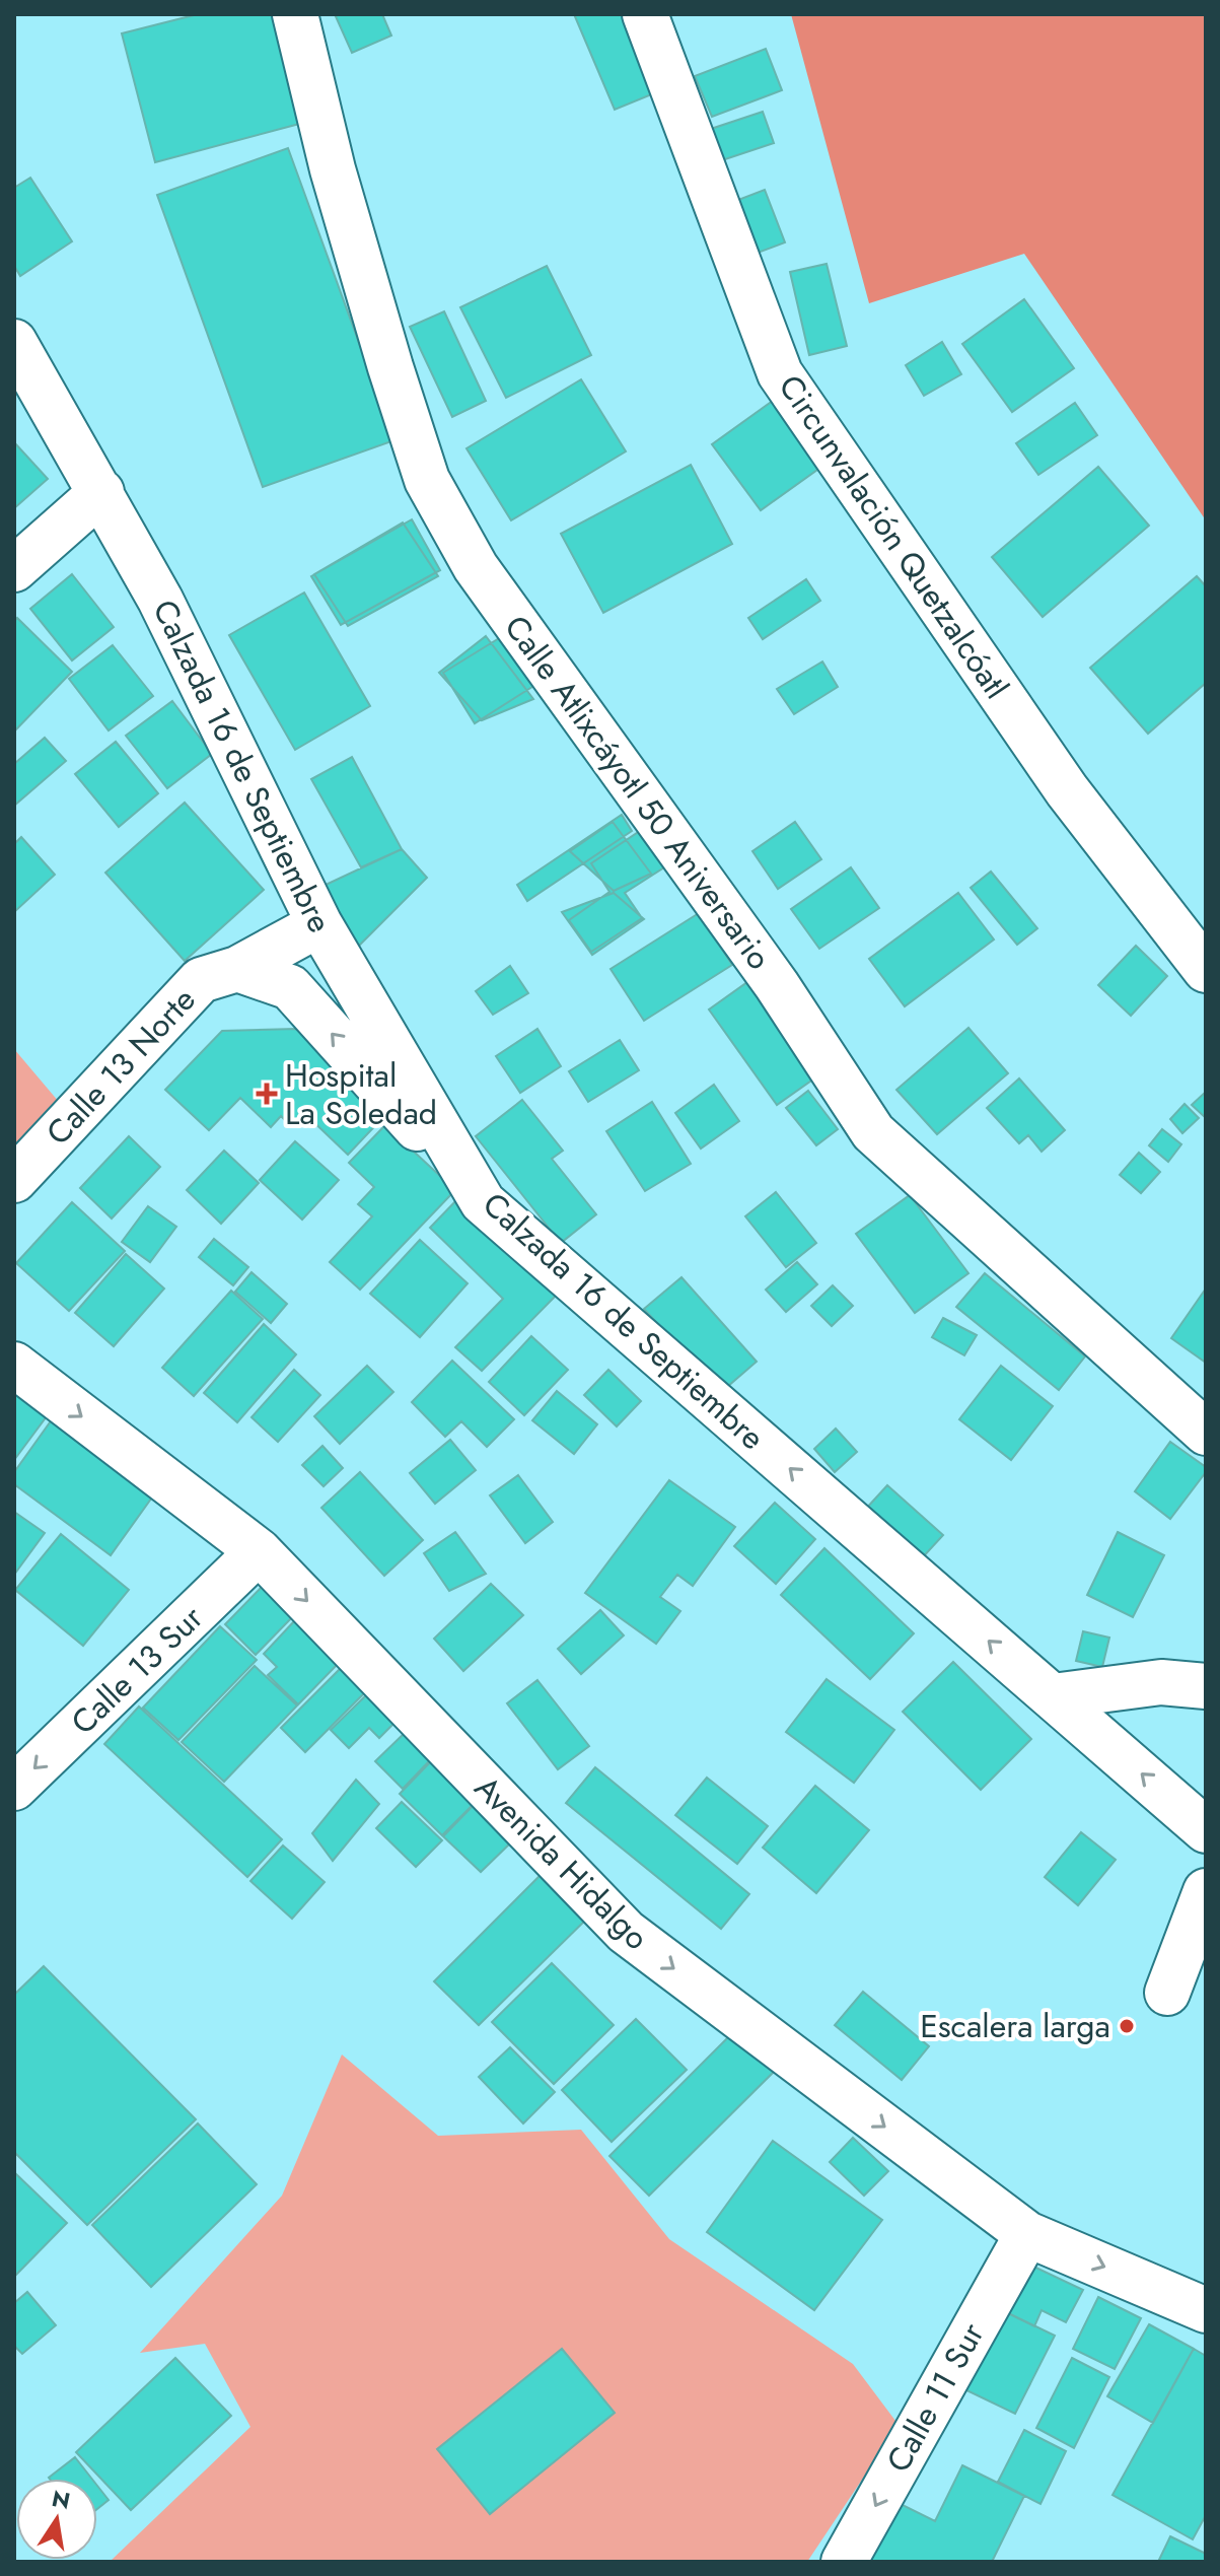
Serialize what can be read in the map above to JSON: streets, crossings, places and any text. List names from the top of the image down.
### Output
{
  "streets": {
    "street": [
      "Circunvalación Quetzalcóatl",
      "Calzada 16 de Septiembre",
      "Calle Atlixcáyotl 50 Aniversario",
      "Calle 13 Norte",
      "Calle 13 Sur",
      "Avenida Hidalgo",
      "Calle 11 Sur"
    ]
  },
  "crossings": [
    ["Calzada 16 de Septiembre", "Calle 13 Norte"],
    ["Calle 13 Sur", "Avenida Hidalgo"],
    ["Avenida Hidalgo", "Calle 11 Sur"]
  ],
  "one_way": [
    "Calzada 16 de Septiembre",
    "Calle 13 Sur",
    "Avenida Hidalgo",
    "Calle 11 Sur"
  ],
  "places": {
    "health": ["Hospital La Soledad"],
    "other": ["Escalera larga"]
  },
  "north": "top"
}
